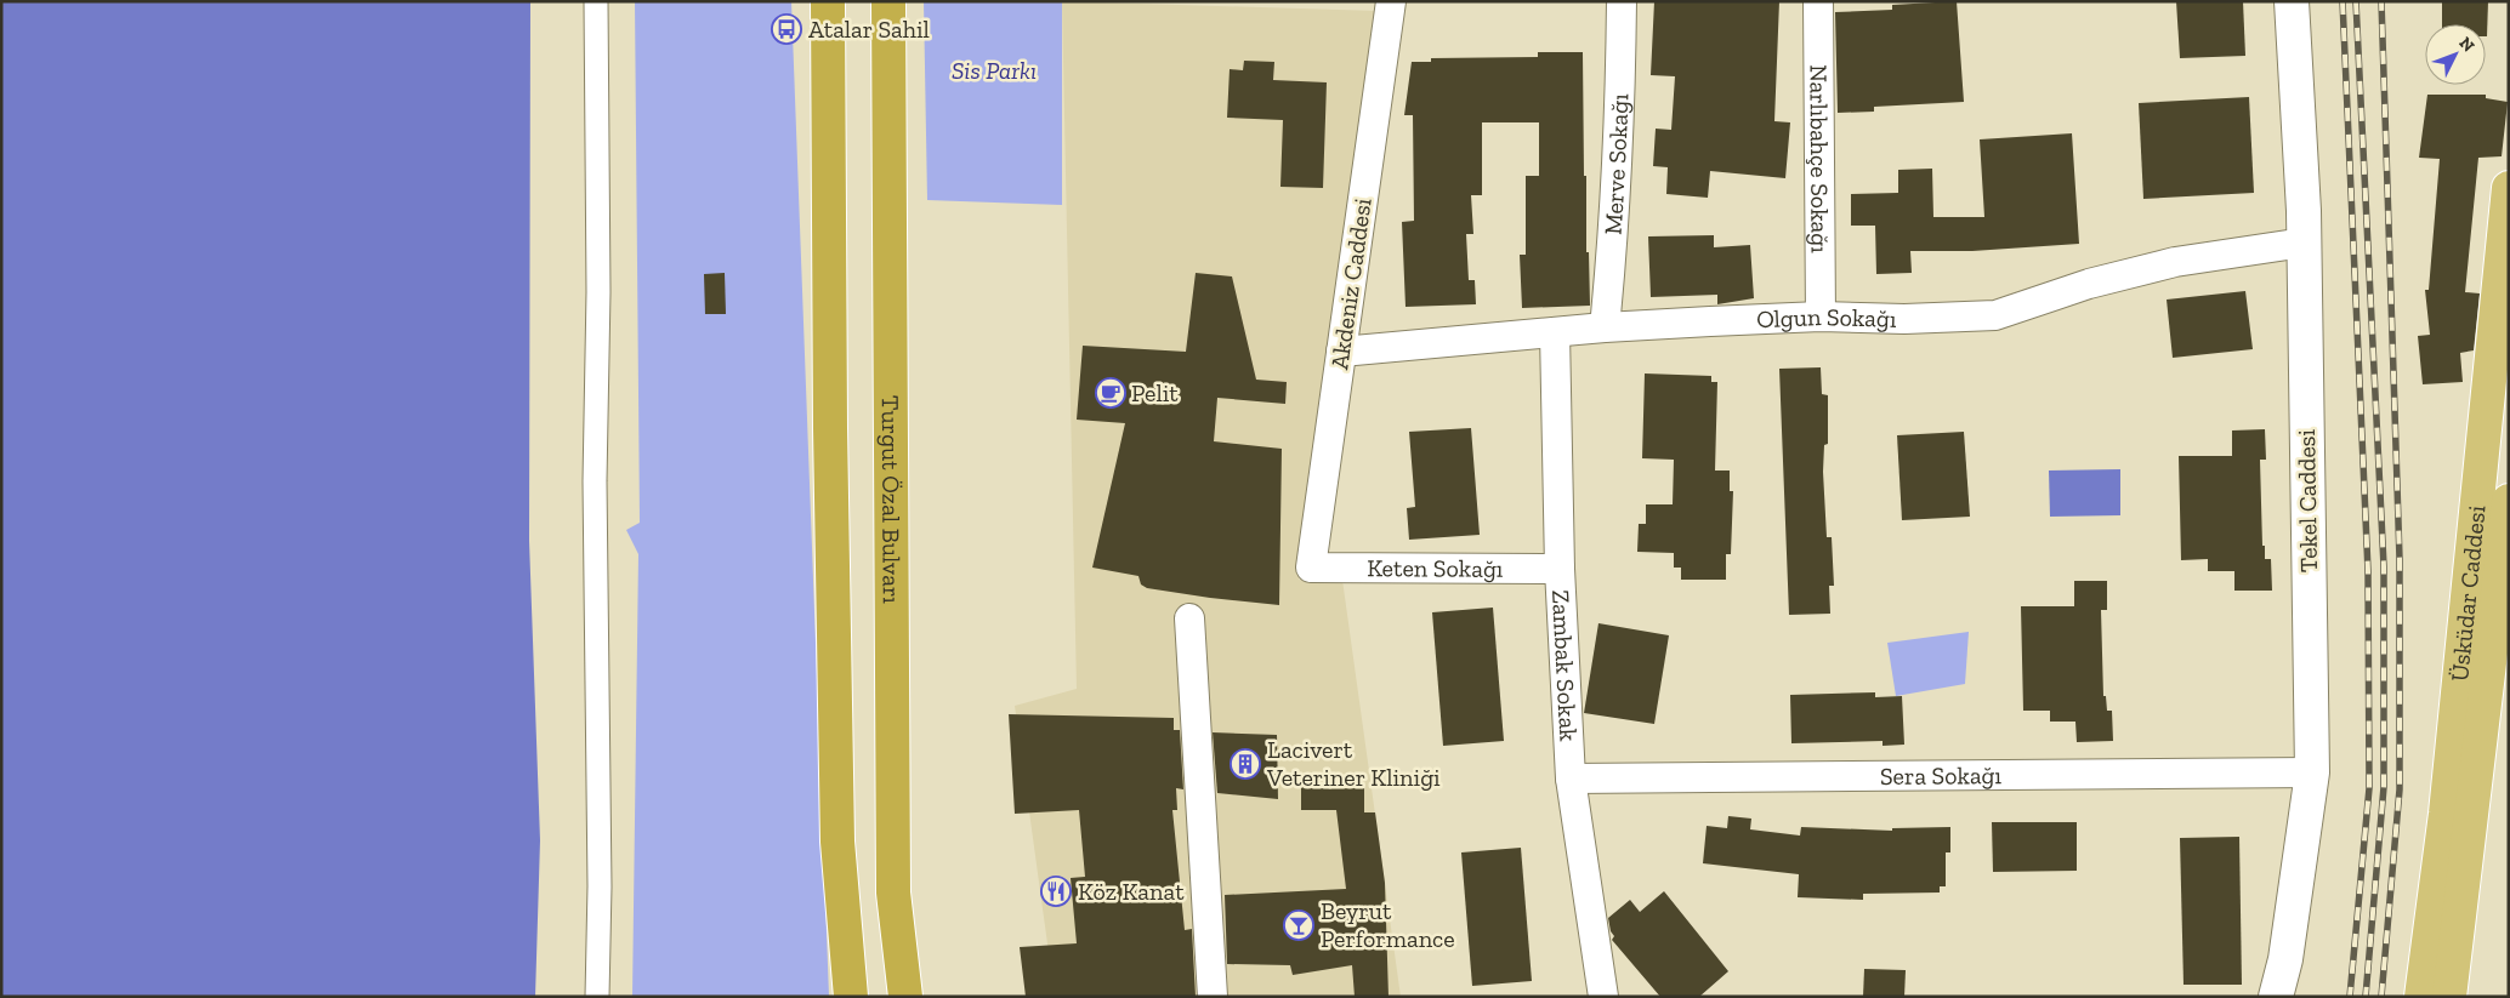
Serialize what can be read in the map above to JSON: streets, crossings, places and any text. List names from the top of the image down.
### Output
{
  "streets": {
    "highway": ["Turgut Özal Bulvarı"],
    "main road": ["Üsküdar Caddesi"],
    "street": [
      "Narlıbahçe Sokağı",
      "Merve Sokağı",
      "Akdeniz Caddesi",
      "Olgun Sokağı",
      "Tekel Caddesi",
      "Keten Sokağı",
      "Zambak Sokak",
      "Sera Sokağı"
    ]
  },
  "crossings": [
    ["Narlıbahçe Sokağı", "Olgun Sokağı"],
    ["Merve Sokağı", "Olgun Sokağı"],
    ["Akdeniz Caddesi", "Olgun Sokağı"],
    ["Akdeniz Caddesi", "Keten Sokağı"],
    ["Olgun Sokağı", "Tekel Caddesi"],
    ["Olgun Sokağı", "Zambak Sokak"],
    ["Tekel Caddesi", "Sera Sokağı"],
    ["Keten Sokağı", "Zambak Sokak"],
    ["Zambak Sokak", "Sera Sokağı"]
  ],
  "parks": ["Sis Parkı"],
  "places": {
    "bus stop": ["Atalar Sahil"],
    "cafe": ["Pelit"],
    "building": ["Lacivert Veteriner Kliniği"],
    "restaurant": ["Köz Kanat"],
    "bar": ["Beyrut Performance"]
  },
  "north": "top right"
}
